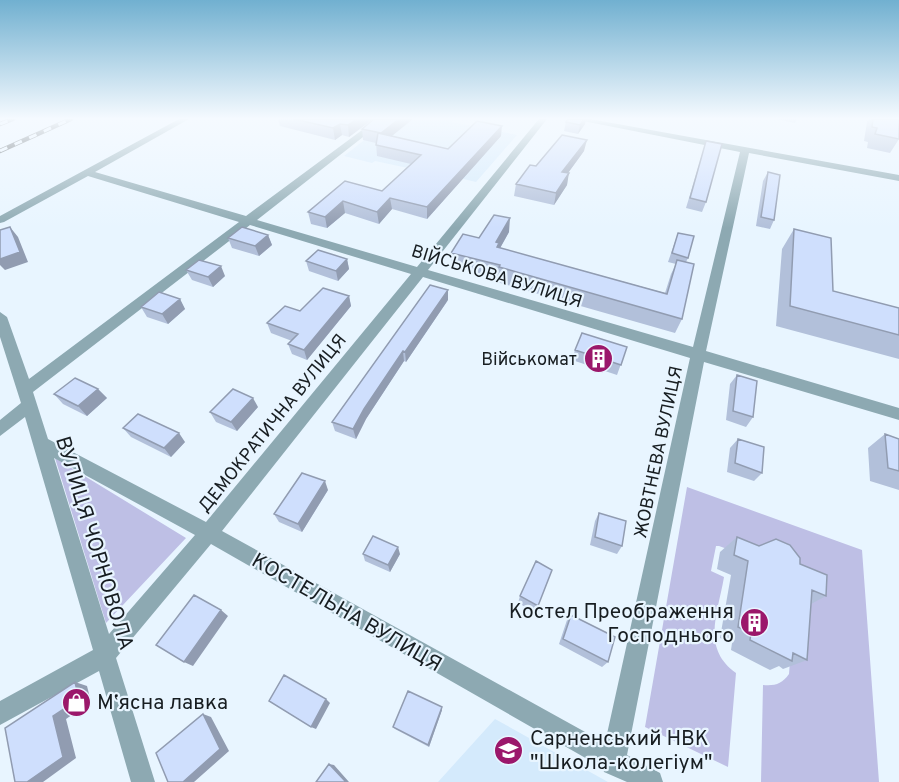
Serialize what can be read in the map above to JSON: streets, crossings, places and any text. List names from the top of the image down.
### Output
{
  "streets": {
    "street": [
      "ВІЙСЬКОВА ВУЛИЦЯ",
      "ДЕМОКРАТИЧНА ВУЛИЦЯ",
      "ЖОВТНЕВА ВУЛИЦЯ",
      "ВУЛИЦЯ ЧОРНОВОЛА",
      "КОСТЕЛЬНА ВУЛИЦЯ"
    ]
  },
  "crossings": [
    ["ВІЙСЬКОВА ВУЛИЦЯ", "ДЕМОКРАТИЧНА ВУЛИЦЯ"],
    ["ВІЙСЬКОВА ВУЛИЦЯ", "ЖОВТНЕВА ВУЛИЦЯ"],
    ["ДЕМОКРАТИЧНА ВУЛИЦЯ", "ВУЛИЦЯ ЧОРНОВОЛА"],
    ["ДЕМОКРАТИЧНА ВУЛИЦЯ", "КОСТЕЛЬНА ВУЛИЦЯ"],
    ["ЖОВТНЕВА ВУЛИЦЯ", "КОСТЕЛЬНА ВУЛИЦЯ"],
    ["ВУЛИЦЯ ЧОРНОВОЛА", "КОСТЕЛЬНА ВУЛИЦЯ"]
  ],
  "places": {
    "building": ["Військомат", "Костел Преображення Господнього"],
    "shop": ["Мʼясна лавка"],
    "school or university": ["Сарненський НВК \"Школа-колегіум\""]
  }
}
